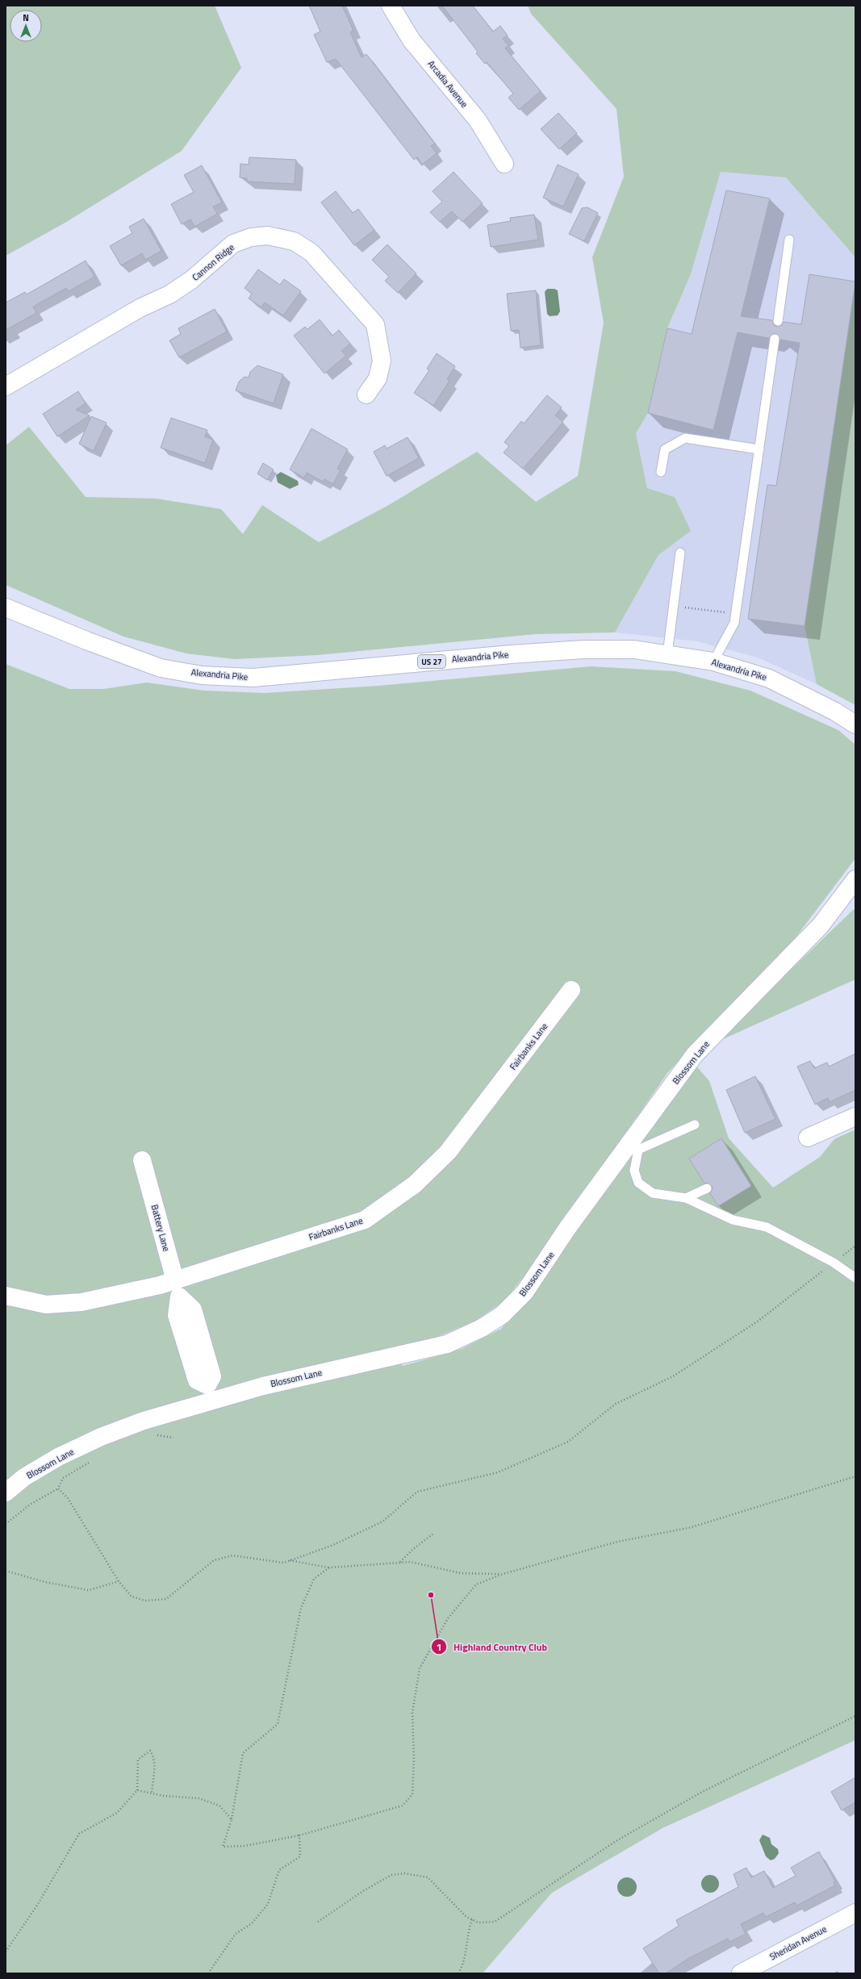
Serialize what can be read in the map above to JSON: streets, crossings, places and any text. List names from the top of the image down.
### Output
{
  "streets": {
    "street": [
      "Arcadia Avenue",
      "Cannon Ridge",
      "Alexandria Pike",
      "US 27",
      "Fairbanks Lane",
      "Blossom Lane",
      "Battery Lane",
      "Sheridan Avenue"
    ]
  },
  "crossings": [
    ["Fairbanks Lane", "Battery Lane"]
  ],
  "places": ["Highland Country Club"],
  "north": "top"
}
